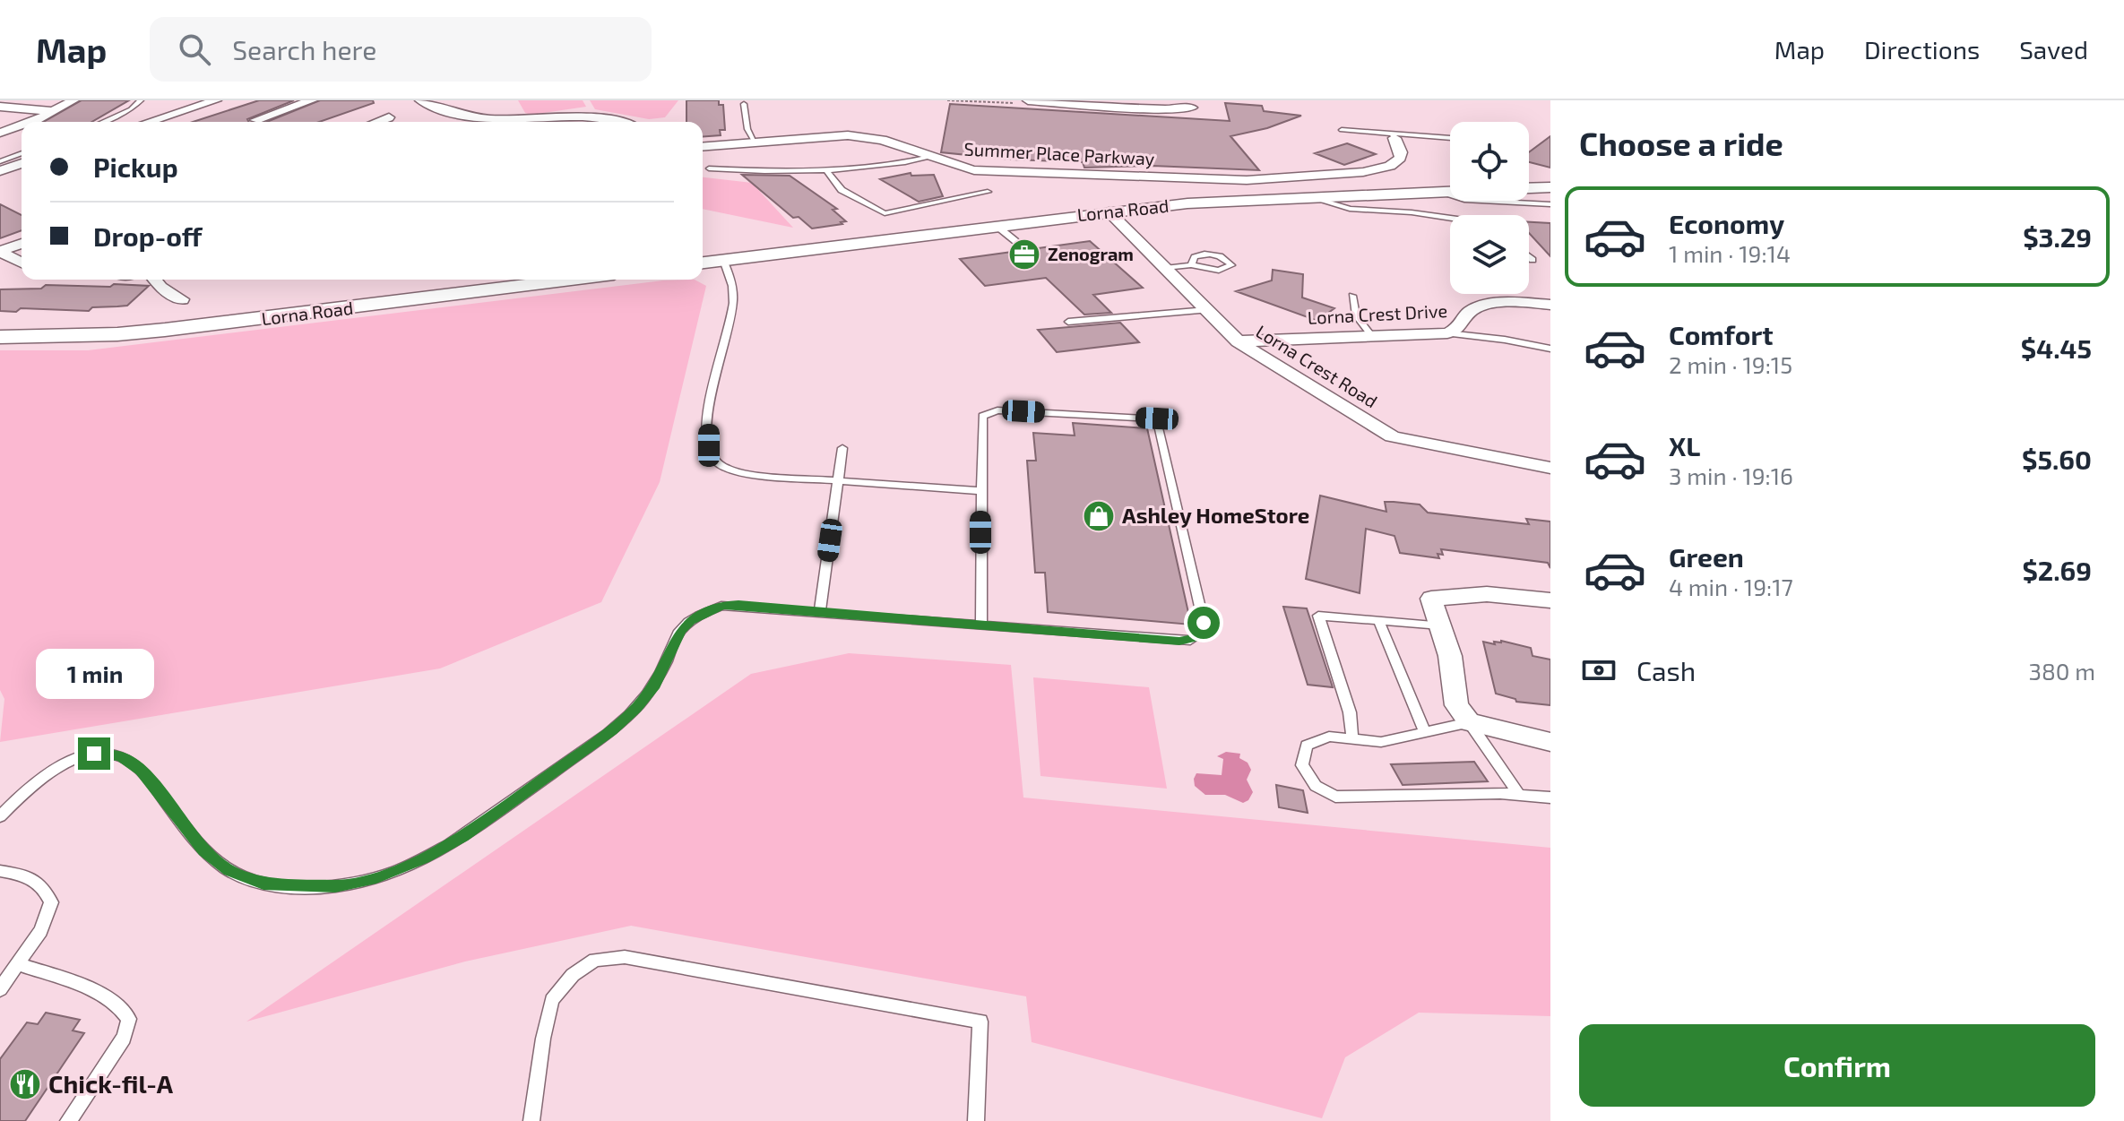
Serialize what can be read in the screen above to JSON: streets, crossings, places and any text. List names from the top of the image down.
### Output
{
  "streets": {
    "street": [
      "Summer Place Parkway",
      "Lorna Road",
      "Lorna Crest Drive",
      "Lorna Crest Road"
    ]
  },
  "crossings": [
    ["Lorna Road", "Lorna Crest Road"],
    ["Lorna Crest Drive", "Lorna Crest Road"]
  ],
  "places": {
    "office": ["Zenogram"],
    "shop": ["Ashley HomeStore"],
    "restaurant": ["Chick-fil-A"]
  },
  "page": {
    "header": "Map",
    "search": "Search here",
    "nav": ["Map", "Directions", "Saved"],
    "heading": "Choose a ride",
    "banner": ["Pickup", "Drop-off"],
    "list": [
      {
        "name": "Economy",
        "note": "1 min · 19:14",
        "value": "$3.29"
      },
      {
        "name": "Comfort",
        "note": "2 min · 19:15",
        "value": "$4.45"
      },
      {
        "name": "XL",
        "note": "3 min · 19:16",
        "value": "$5.60"
      },
      {
        "name": "Green",
        "note": "4 min · 19:17",
        "value": "$2.69"
      }
    ],
    "pay": ["Cash", "380 m"],
    "bubble": "1 min",
    "buttons": "Confirm"
  }
}
